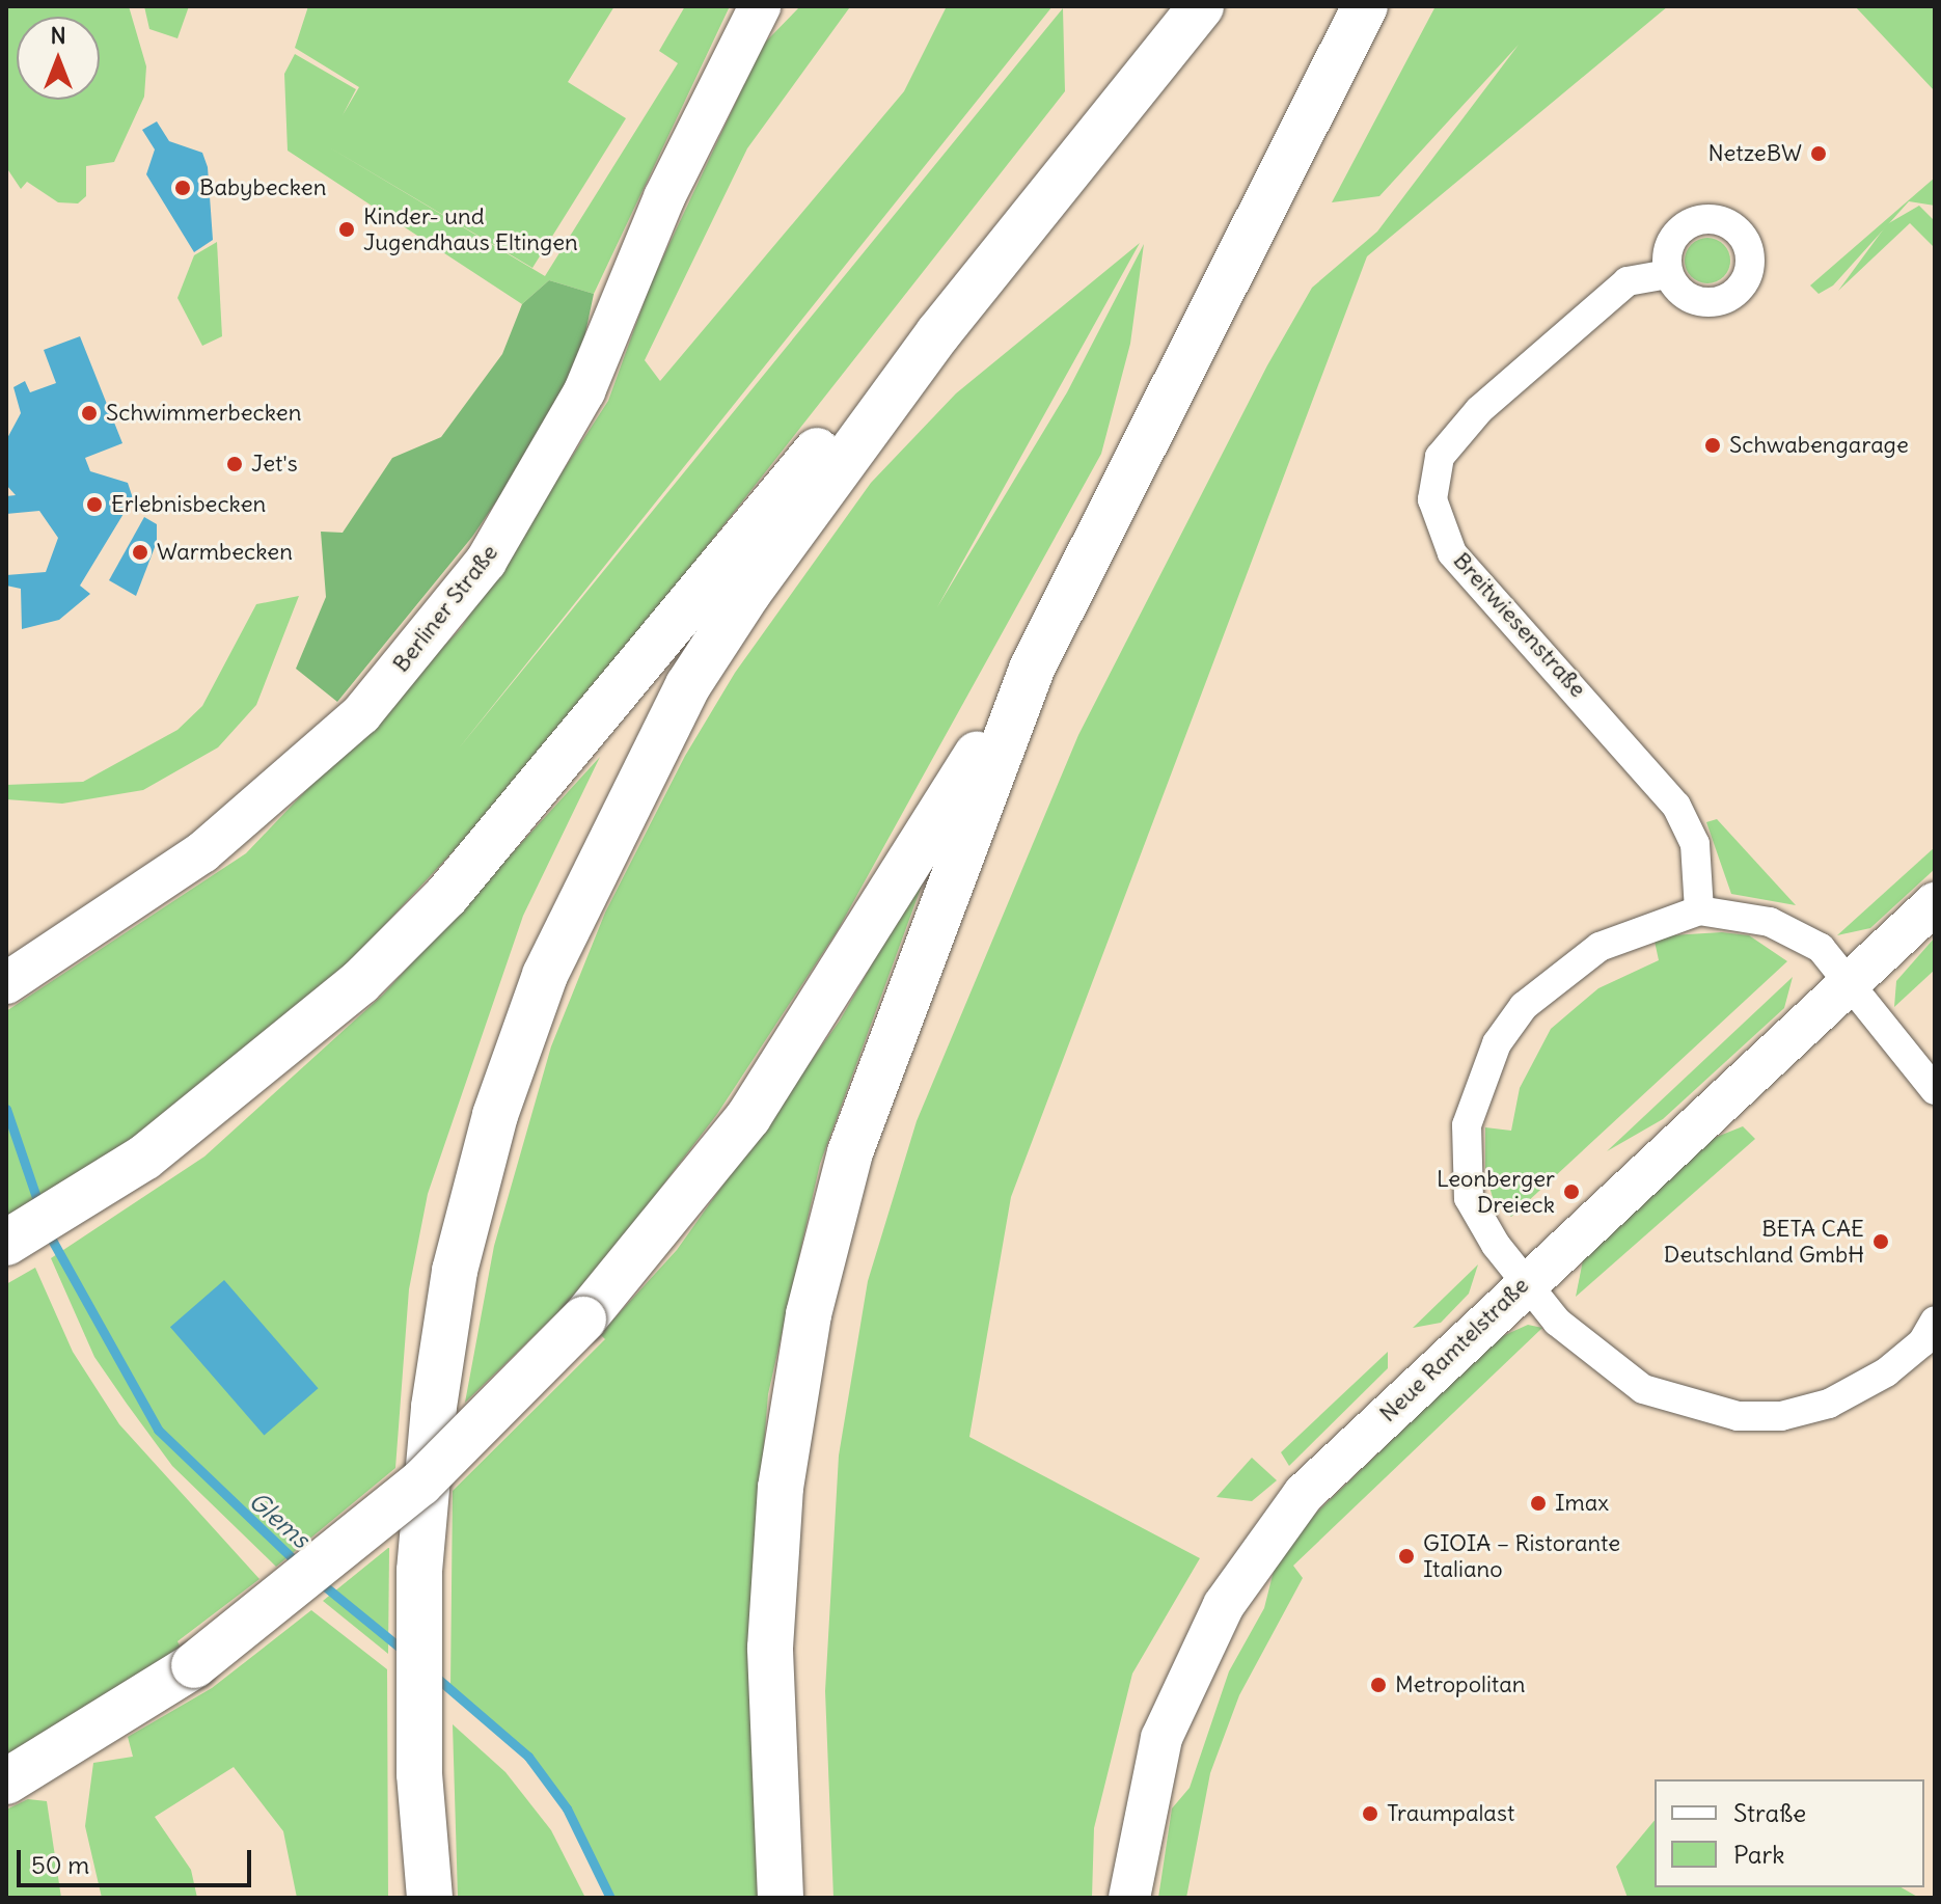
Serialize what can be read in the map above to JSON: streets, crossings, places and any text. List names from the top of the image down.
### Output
{
  "streets": {
    "main road": ["Berliner Straße", "Neue Ramtelstraße"],
    "street": ["Breitwiesenstraße"]
  },
  "water": ["Glems"],
  "places": [
    "NetzeBW",
    "Babybecken",
    "Kinder- und Jugendhaus Eltingen",
    "Schwimmerbecken",
    "Schwabengarage",
    "Jet's",
    "Erlebnisbecken",
    "Warmbecken",
    "Leonberger Dreieck",
    "BETA CAE Deutschland GmbH",
    "Imax",
    "GIOIA – Ristorante Italiano",
    "Metropolitan",
    "Traumpalast"
  ],
  "legend": ["Straße", "Park"],
  "scale_bar": "50 m",
  "north": "top"
}
